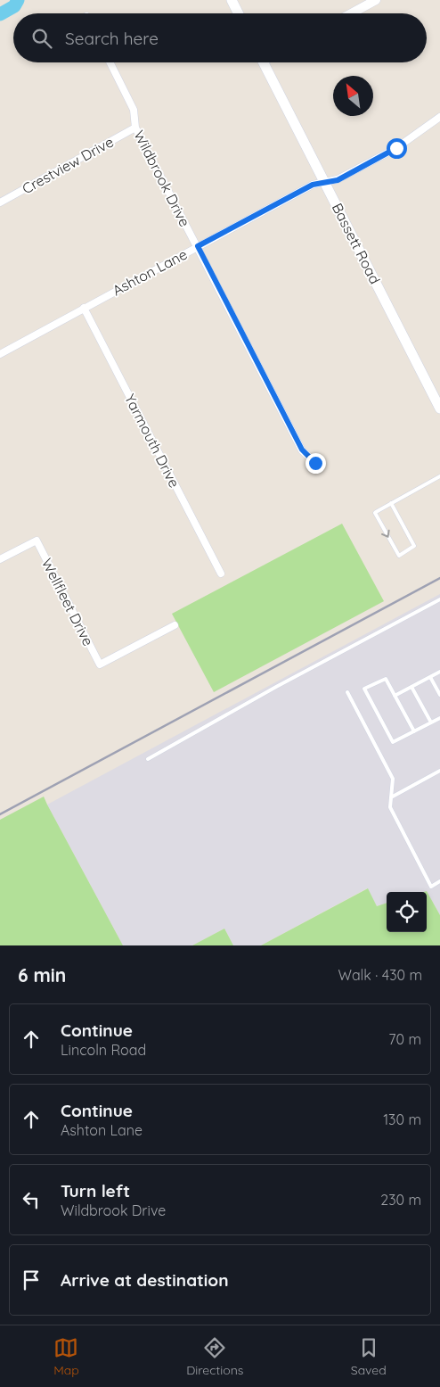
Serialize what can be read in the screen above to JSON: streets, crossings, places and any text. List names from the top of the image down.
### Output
{
  "streets": {
    "main road": ["Bassett Road"],
    "street": [
      "Crestview Drive",
      "Wildbrook Drive",
      "Ashton Lane",
      "Yarmouth Drive",
      "Wellfleet Drive"
    ]
  },
  "crossings": [
    ["Crestview Drive", "Wildbrook Drive"],
    ["Wildbrook Drive", "Ashton Lane"],
    ["Bassett Road", "Ashton Lane"],
    ["Ashton Lane", "Yarmouth Drive"]
  ],
  "north": "top left",
  "page": {
    "search": "Search here",
    "heading": ["6 min", "Walk · 430 m"],
    "list": [
      ["Continue", "Lincoln Road", "70 m"],
      ["Continue", "Ashton Lane", "130 m"],
      ["Turn left", "Wildbrook Drive", "230 m"],
      "Arrive at destination"
    ],
    "nav": ["Map", "Directions", "Saved"]
  }
}
